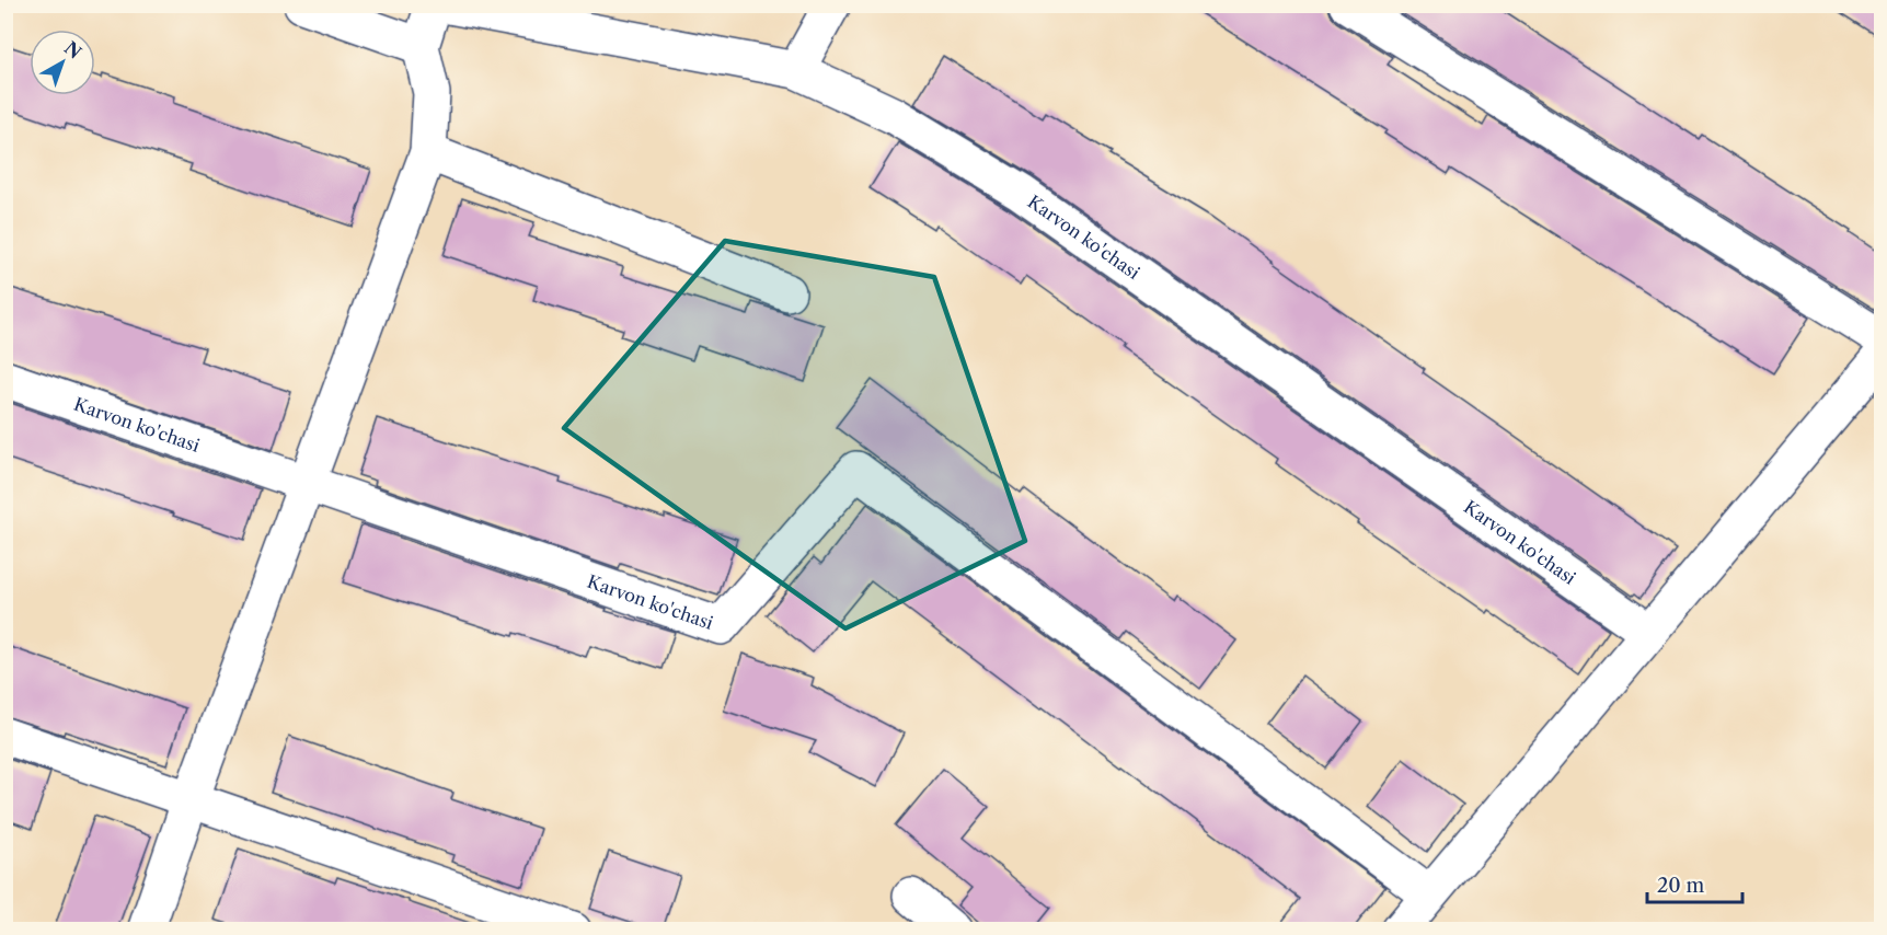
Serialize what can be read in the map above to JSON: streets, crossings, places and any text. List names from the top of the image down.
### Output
{
  "streets": {
    "street": ["Karvon ko'chasi"]
  },
  "scale_bar": "20 m",
  "north": "top right"
}
